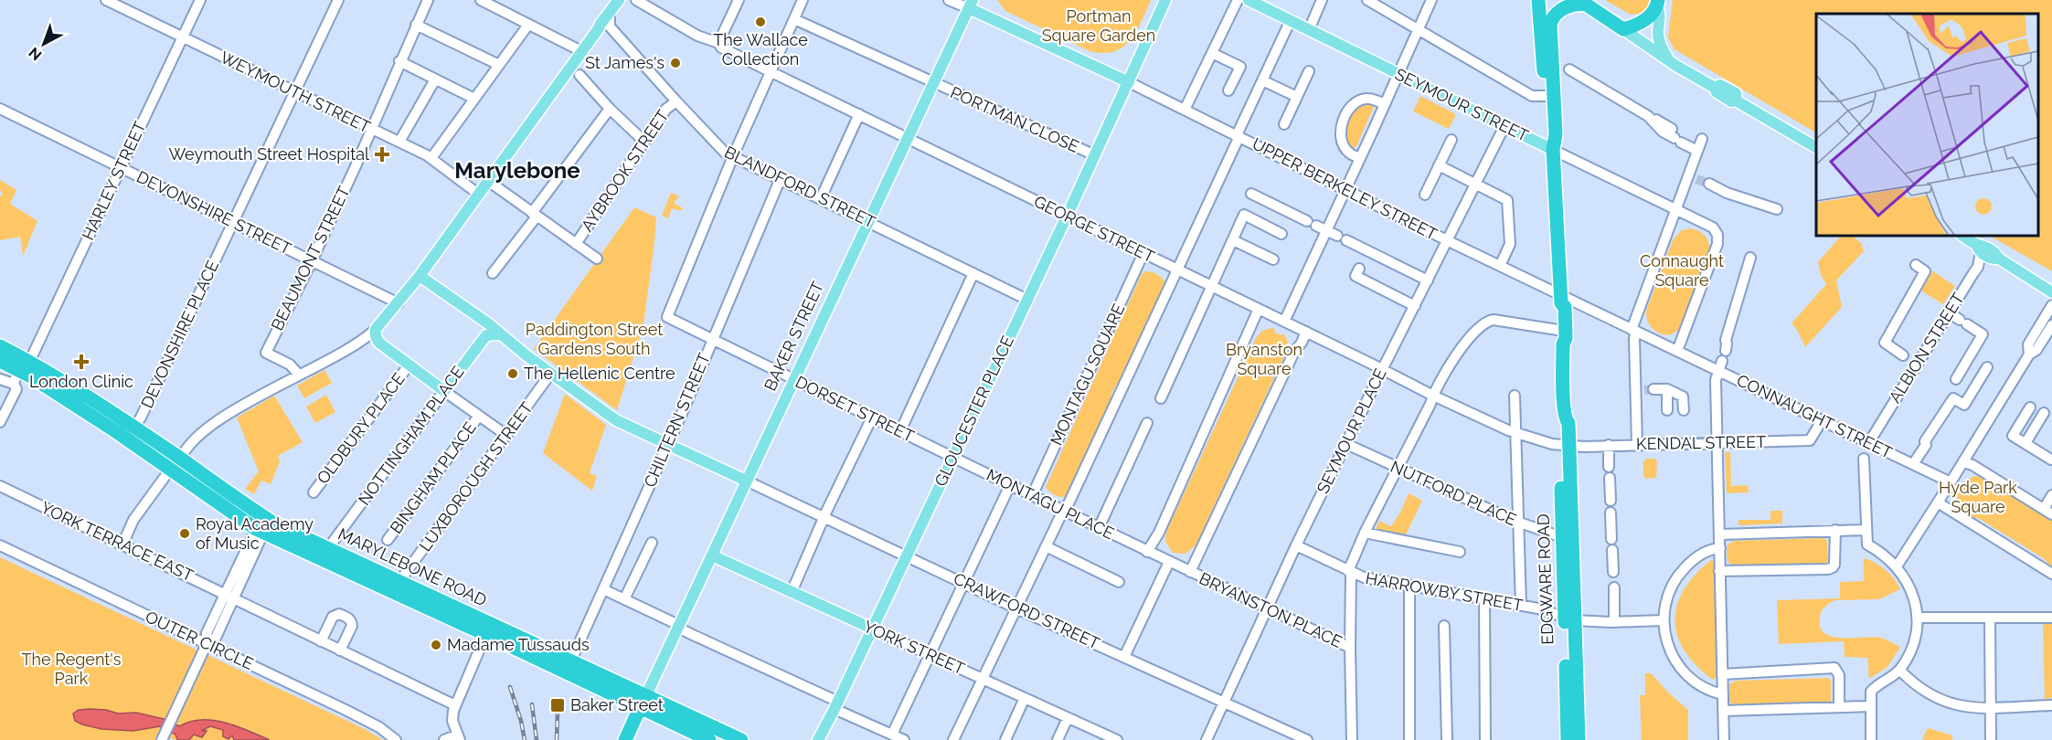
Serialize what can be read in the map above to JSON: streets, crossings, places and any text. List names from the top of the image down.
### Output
{
  "streets": {
    "highway": ["BAKER STREET", "MARYLEBONE ROAD", "EDGWARE ROAD"],
    "main road": [
      "SEYMOUR STREET",
      "GLOUCESTER PLACE",
      "NOTTINGHAM PLACE",
      "YORK STREET"
    ],
    "street": [
      "WEYMOUTH STREET",
      "PORTMAN CLOSE",
      "AYBROOK STREET",
      "HARLEY STREET",
      "BLANDFORD STREET",
      "UPPER BERKELEY STREET",
      "DEVONSHIRE STREET",
      "GEORGE STREET",
      "BEAUMONT STREET",
      "DEVONSHIRE PLACE",
      "ALBION STREET",
      "MONTAGU SQUARE",
      "DORSET STREET",
      "CONNAUGHT STREET",
      "CHILTERN STREET",
      "OLDBURY PLACE",
      "SEYMOUR PLACE",
      "KENDAL STREET",
      "LUXBOROUGH STREET",
      "BINGHAM PLACE",
      "NUTFORD PLACE",
      "MONTAGU PLACE",
      "YORK TERRACE EAST",
      "HARROWBY STREET",
      "BRYANSTON PLACE",
      "CRAWFORD STREET",
      "OUTER CIRCLE"
    ]
  },
  "crossings": [
    ["WEYMOUTH STREET", "HARLEY STREET"],
    ["WEYMOUTH STREET", "BEAUMONT STREET"],
    ["WEYMOUTH STREET", "DEVONSHIRE PLACE"],
    ["SEYMOUR STREET", "SEYMOUR PLACE"],
    ["SEYMOUR STREET", "EDGWARE ROAD"],
    ["PORTMAN CLOSE", "BAKER STREET"],
    ["PORTMAN CLOSE", "GLOUCESTER PLACE"],
    ["AYBROOK STREET", "BLANDFORD STREET"],
    ["HARLEY STREET", "DEVONSHIRE STREET"],
    ["HARLEY STREET", "MARYLEBONE ROAD"],
    ["BLANDFORD STREET", "BAKER STREET"],
    ["BLANDFORD STREET", "DORSET STREET"],
    ["BLANDFORD STREET", "GLOUCESTER PLACE"],
    ["BLANDFORD STREET", "CHILTERN STREET"],
    ["UPPER BERKELEY STREET", "GLOUCESTER PLACE"],
    ["UPPER BERKELEY STREET", "SEYMOUR PLACE"],
    ["UPPER BERKELEY STREET", "EDGWARE ROAD"],
    ["DEVONSHIRE STREET", "BEAUMONT STREET"],
    ["DEVONSHIRE STREET", "DEVONSHIRE PLACE"],
    ["GEORGE STREET", "BAKER STREET"],
    ["GEORGE STREET", "MONTAGU SQUARE"],
    ["GEORGE STREET", "GLOUCESTER PLACE"],
    ["GEORGE STREET", "SEYMOUR PLACE"],
    ["GEORGE STREET", "KENDAL STREET"],
    ["GEORGE STREET", "EDGWARE ROAD"],
    ["DEVONSHIRE PLACE", "MARYLEBONE ROAD"],
    ["BAKER STREET", "DORSET STREET"],
    ["BAKER STREET", "MARYLEBONE ROAD"],
    ["BAKER STREET", "CRAWFORD STREET"],
    ["BAKER STREET", "YORK STREET"],
    ["ALBION STREET", "CONNAUGHT STREET"],
    ["MONTAGU SQUARE", "MONTAGU PLACE"],
    ["DORSET STREET", "GLOUCESTER PLACE"],
    ["DORSET STREET", "CHILTERN STREET"],
    ["DORSET STREET", "MONTAGU PLACE"],
    ["GLOUCESTER PLACE", "MONTAGU PLACE"],
    ["GLOUCESTER PLACE", "CRAWFORD STREET"],
    ["GLOUCESTER PLACE", "YORK STREET"],
    ["CONNAUGHT STREET", "KENDAL STREET"],
    ["CHILTERN STREET", "MARYLEBONE ROAD"],
    ["SEYMOUR PLACE", "NUTFORD PLACE"],
    ["SEYMOUR PLACE", "HARROWBY STREET"],
    ["SEYMOUR PLACE", "BRYANSTON PLACE"],
    ["SEYMOUR PLACE", "CRAWFORD STREET"],
    ["NOTTINGHAM PLACE", "MARYLEBONE ROAD"],
    ["KENDAL STREET", "EDGWARE ROAD"],
    ["LUXBOROUGH STREET", "MARYLEBONE ROAD"],
    ["NUTFORD PLACE", "EDGWARE ROAD"],
    ["EDGWARE ROAD", "HARROWBY STREET"]
  ],
  "districts": ["Marylebone"],
  "parks": [
    "Portman Square Garden",
    "Connaught Square",
    "Paddington Street Gardens South",
    "Bryanston Square",
    "Hyde Park Square",
    "The Regent's Park"
  ],
  "places": {
    "other": [
      "The Wallace Collection",
      "St James's",
      "The Hellenic Centre",
      "Royal Academy of Music",
      "Madame Tussauds"
    ],
    "health": ["Weymouth Street Hospital", "London Clinic"],
    "transit": ["Baker Street"]
  },
  "north": "bottom left"
}
